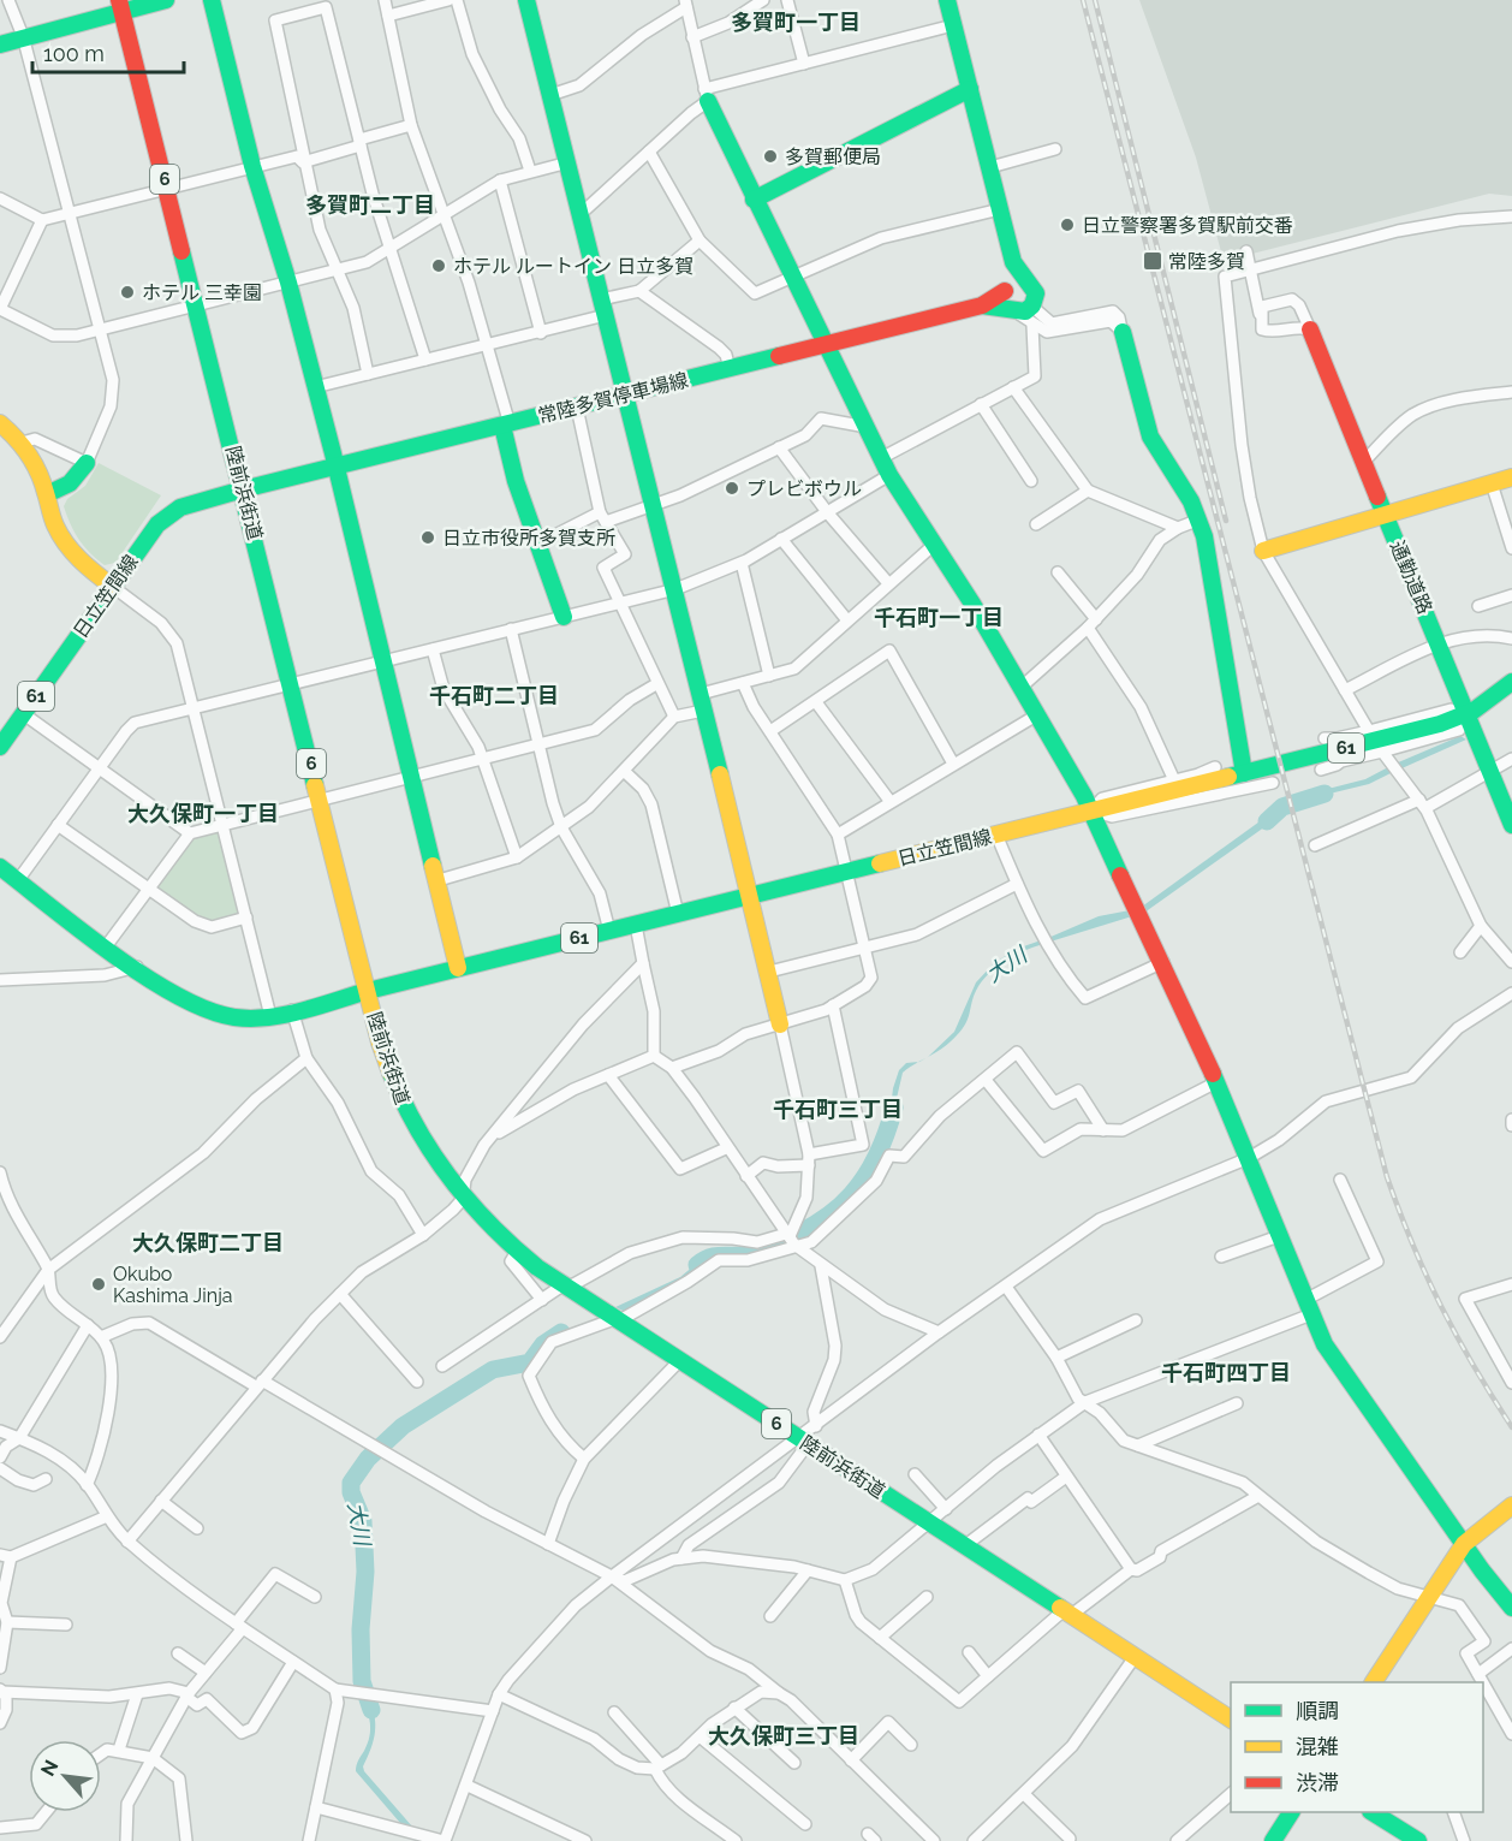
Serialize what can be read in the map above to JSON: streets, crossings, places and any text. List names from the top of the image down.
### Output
{
  "streets": {
    "main road": [
      "6",
      "常陸多賀停車場線",
      "陸前浜街道",
      "通勤道路",
      "日立笠間線",
      "61"
    ]
  },
  "crossings": [
    ["常陸多賀停車場線", "陸前浜街道"],
    ["常陸多賀停車場線", "日立笠間線"],
    ["陸前浜街道", "日立笠間線"],
    ["通勤道路", "日立笠間線"]
  ],
  "districts": [
    "多賀町一丁目",
    "多賀町二丁目",
    "千石町一丁目",
    "千石町二丁目",
    "大久保町一丁目",
    "千石町三丁目",
    "大久保町二丁目",
    "千石町四丁目",
    "大久保町三丁目"
  ],
  "water": ["大川"],
  "places": {
    "other": [
      "多賀郵便局",
      "日立警察署多賀駅前交番",
      "ホテル ルートイン 日立多賀",
      "ホテル 三幸園",
      "プレビボウル",
      "日立市役所多賀支所",
      "Okubo Kashima Jinja"
    ],
    "transit": ["常陸多賀"]
  },
  "legend": ["順調", "混雑", "渋滞"],
  "scale_bar": "100 m",
  "north": "top left"
}
